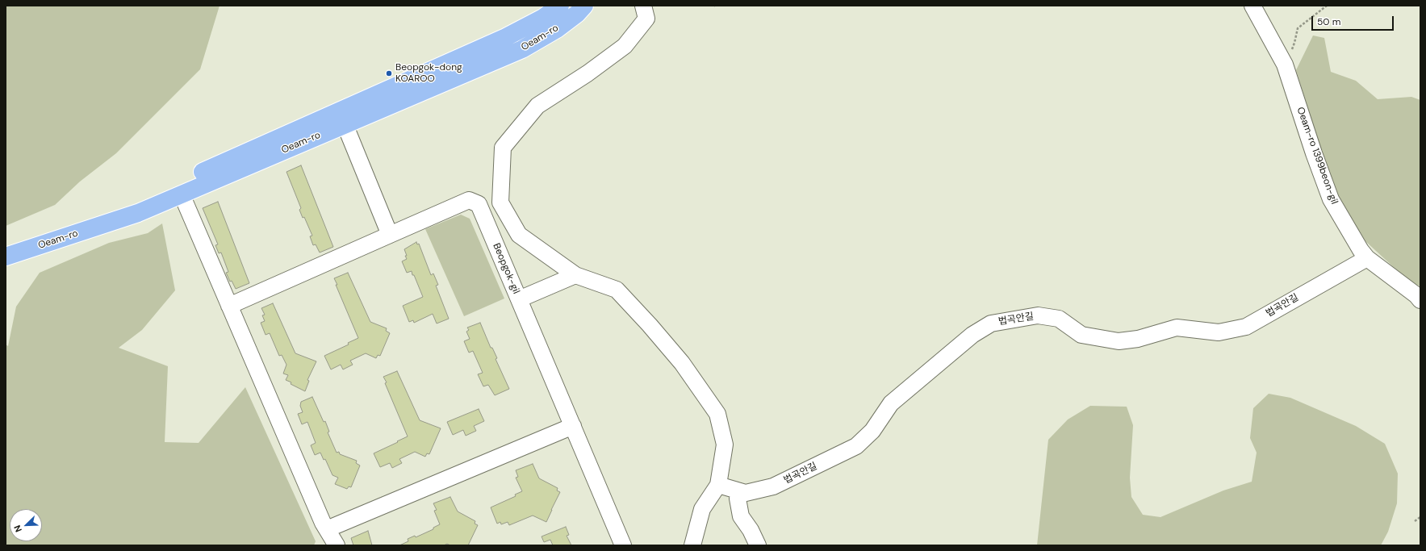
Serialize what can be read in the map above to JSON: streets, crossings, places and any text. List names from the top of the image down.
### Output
{
  "streets": {
    "main road": ["Oeam-ro"],
    "street": ["Oeam-ro 1399beon-gil", "Beopgok-gil", "법곡안길"]
  },
  "crossings": [
    ["Oeam-ro 1399beon-gil", "법곡안길"]
  ],
  "places": ["Beopgok-dong KOAROO"],
  "scale_bar": "50 m",
  "north": "bottom left"
}
